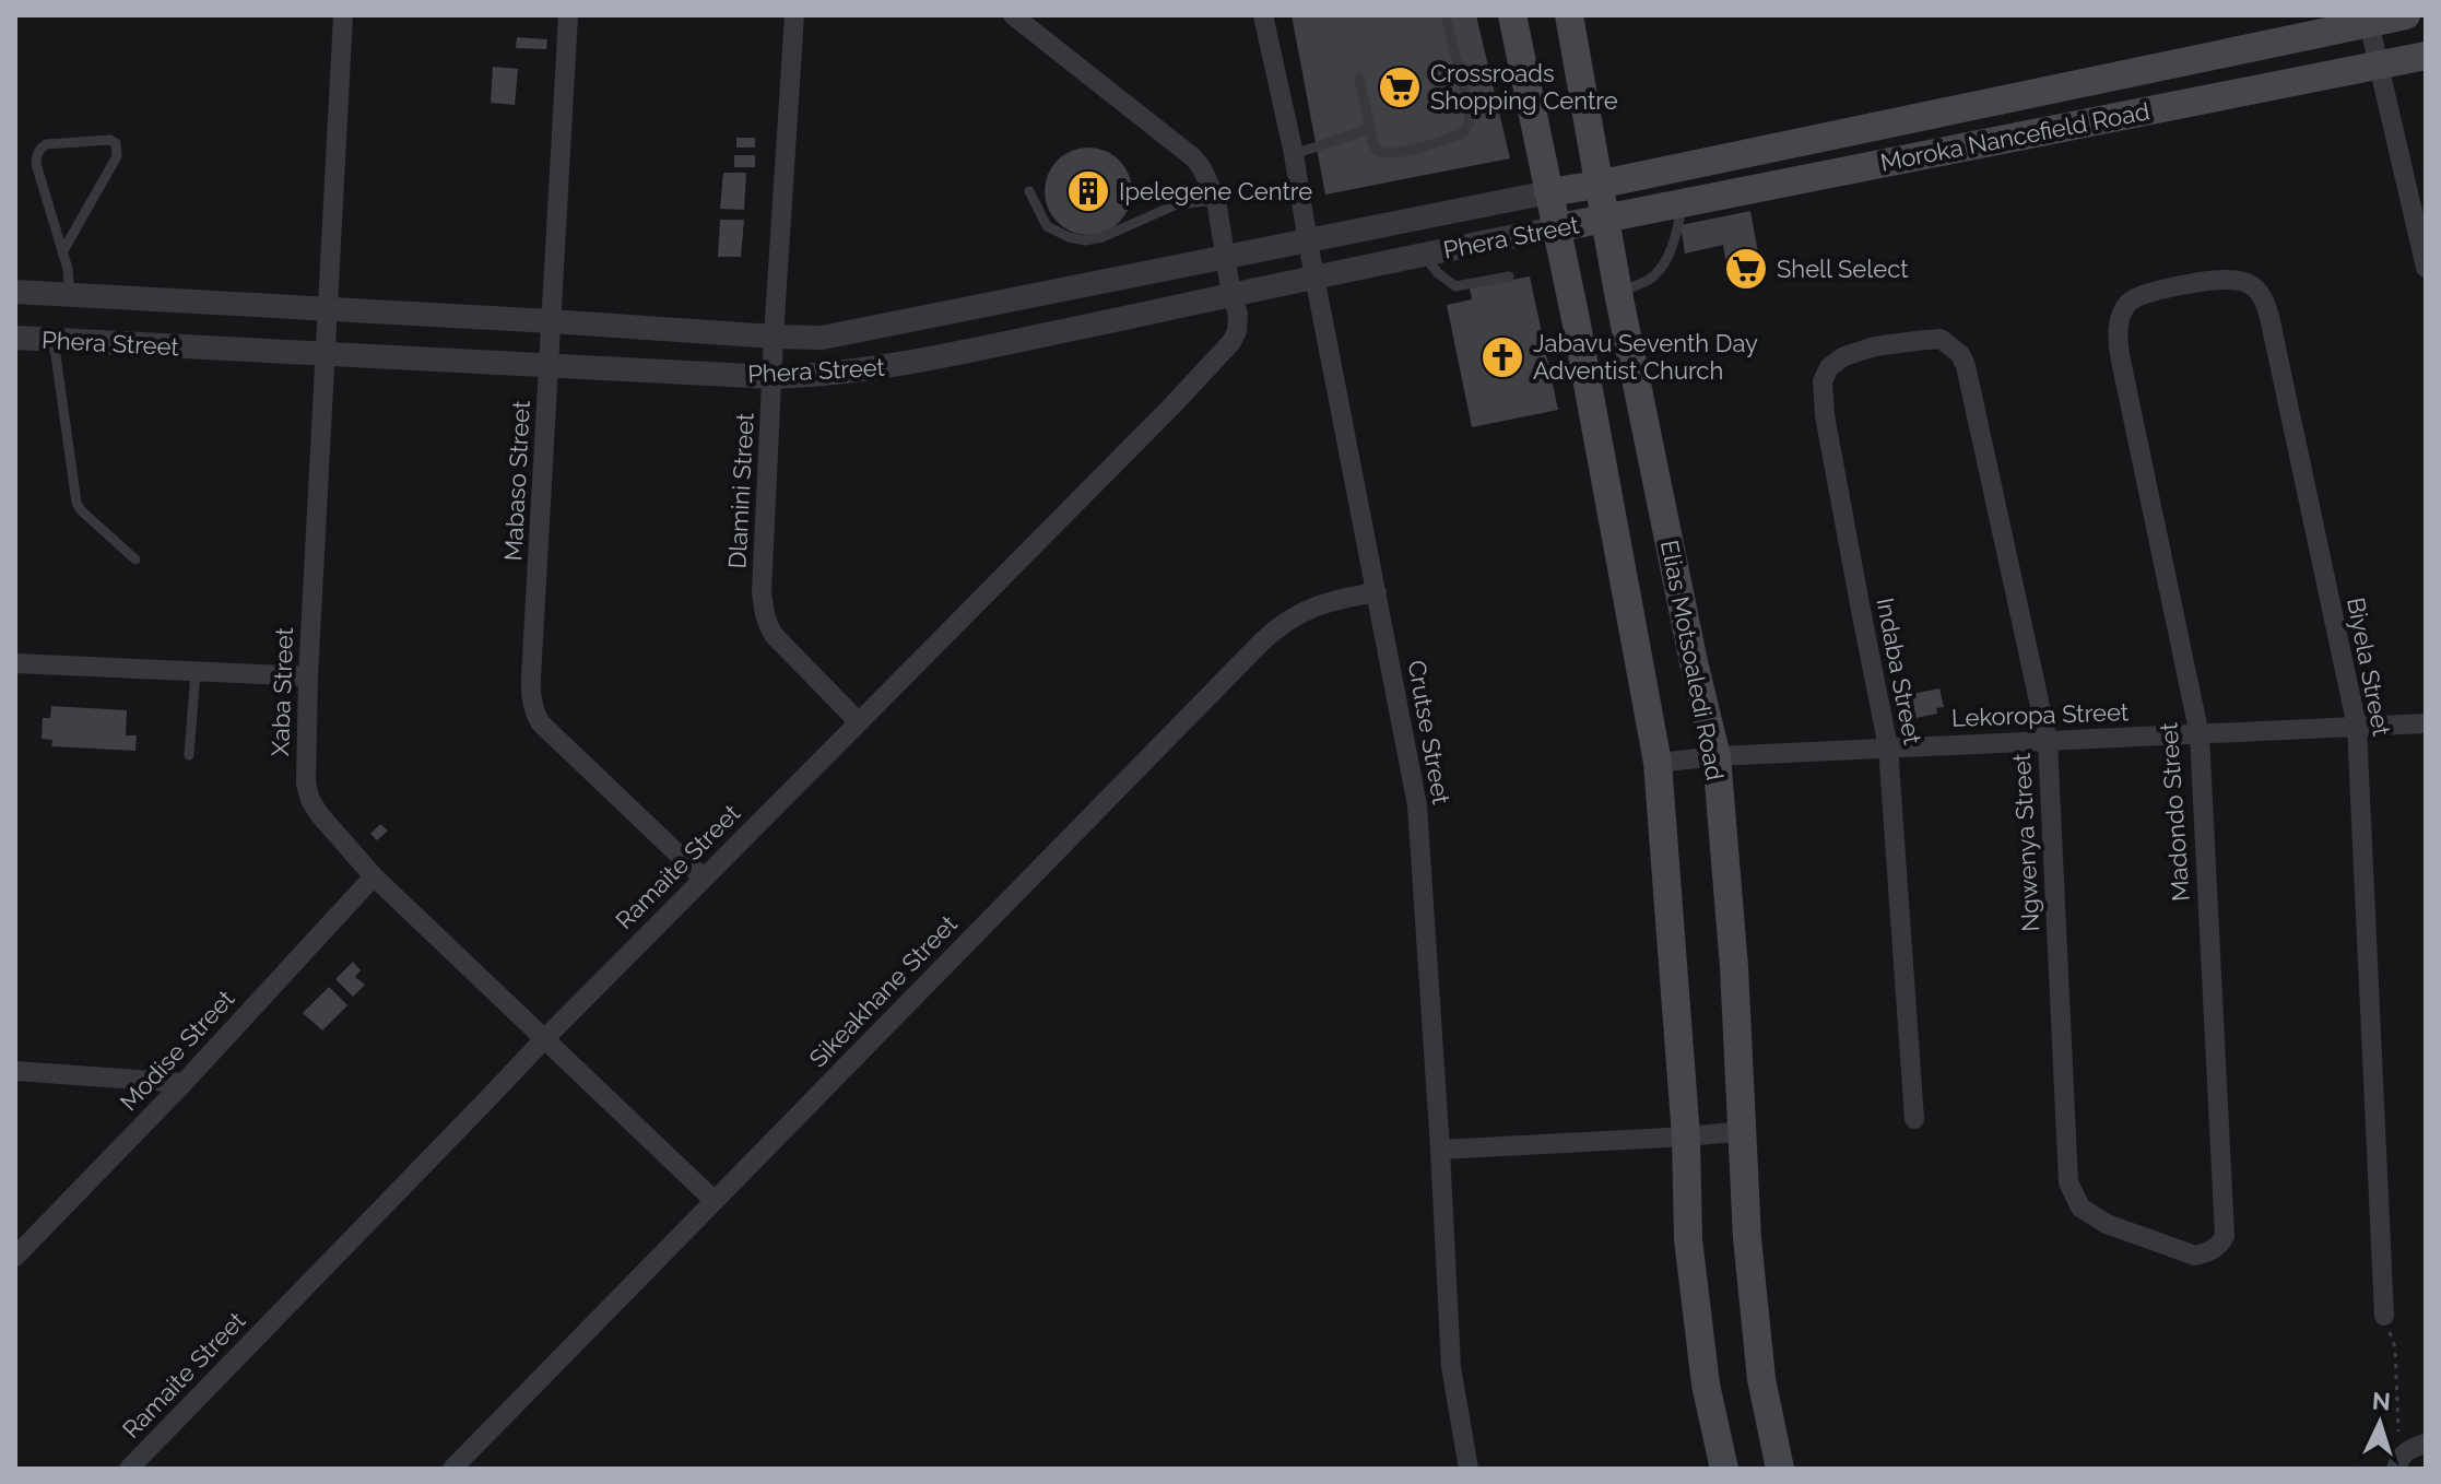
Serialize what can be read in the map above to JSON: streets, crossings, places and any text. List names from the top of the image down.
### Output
{
  "streets": {
    "main road": ["Moroka Nancefield Road", "Phera Street", "Elias Motsoaledi Road"],
    "street": [
      "Mabaso Street",
      "Dlamini Street",
      "Biyela Street",
      "Indaba Street",
      "Xaba Street",
      "Lekoropa Street",
      "Crutse Street",
      "Madondo Street",
      "Ngwenya Street",
      "Ramaite Street",
      "Sikeakhane Street",
      "Modise Street"
    ]
  },
  "crossings": [
    ["Moroka Nancefield Road", "Phera Street"],
    ["Moroka Nancefield Road", "Elias Motsoaledi Road"],
    ["Phera Street", "Mabaso Street"],
    ["Phera Street", "Dlamini Street"],
    ["Phera Street", "Elias Motsoaledi Road"],
    ["Phera Street", "Xaba Street"],
    ["Phera Street", "Crutse Street"],
    ["Phera Street", "Ramaite Street"],
    ["Mabaso Street", "Ramaite Street"],
    ["Dlamini Street", "Ramaite Street"],
    ["Elias Motsoaledi Road", "Lekoropa Street"],
    ["Biyela Street", "Lekoropa Street"],
    ["Biyela Street", "Madondo Street"],
    ["Indaba Street", "Lekoropa Street"],
    ["Indaba Street", "Ngwenya Street"],
    ["Xaba Street", "Ramaite Street"],
    ["Xaba Street", "Sikeakhane Street"],
    ["Xaba Street", "Modise Street"],
    ["Lekoropa Street", "Madondo Street"],
    ["Lekoropa Street", "Ngwenya Street"],
    ["Crutse Street", "Sikeakhane Street"],
    ["Madondo Street", "Ngwenya Street"]
  ],
  "places": {
    "supermarket": ["Crossroads Shopping Centre", "Shell Select"],
    "building": ["Ipelegene Centre"],
    "church": ["Jabavu Seventh Day Adventist Church"]
  },
  "north": "top"
}
